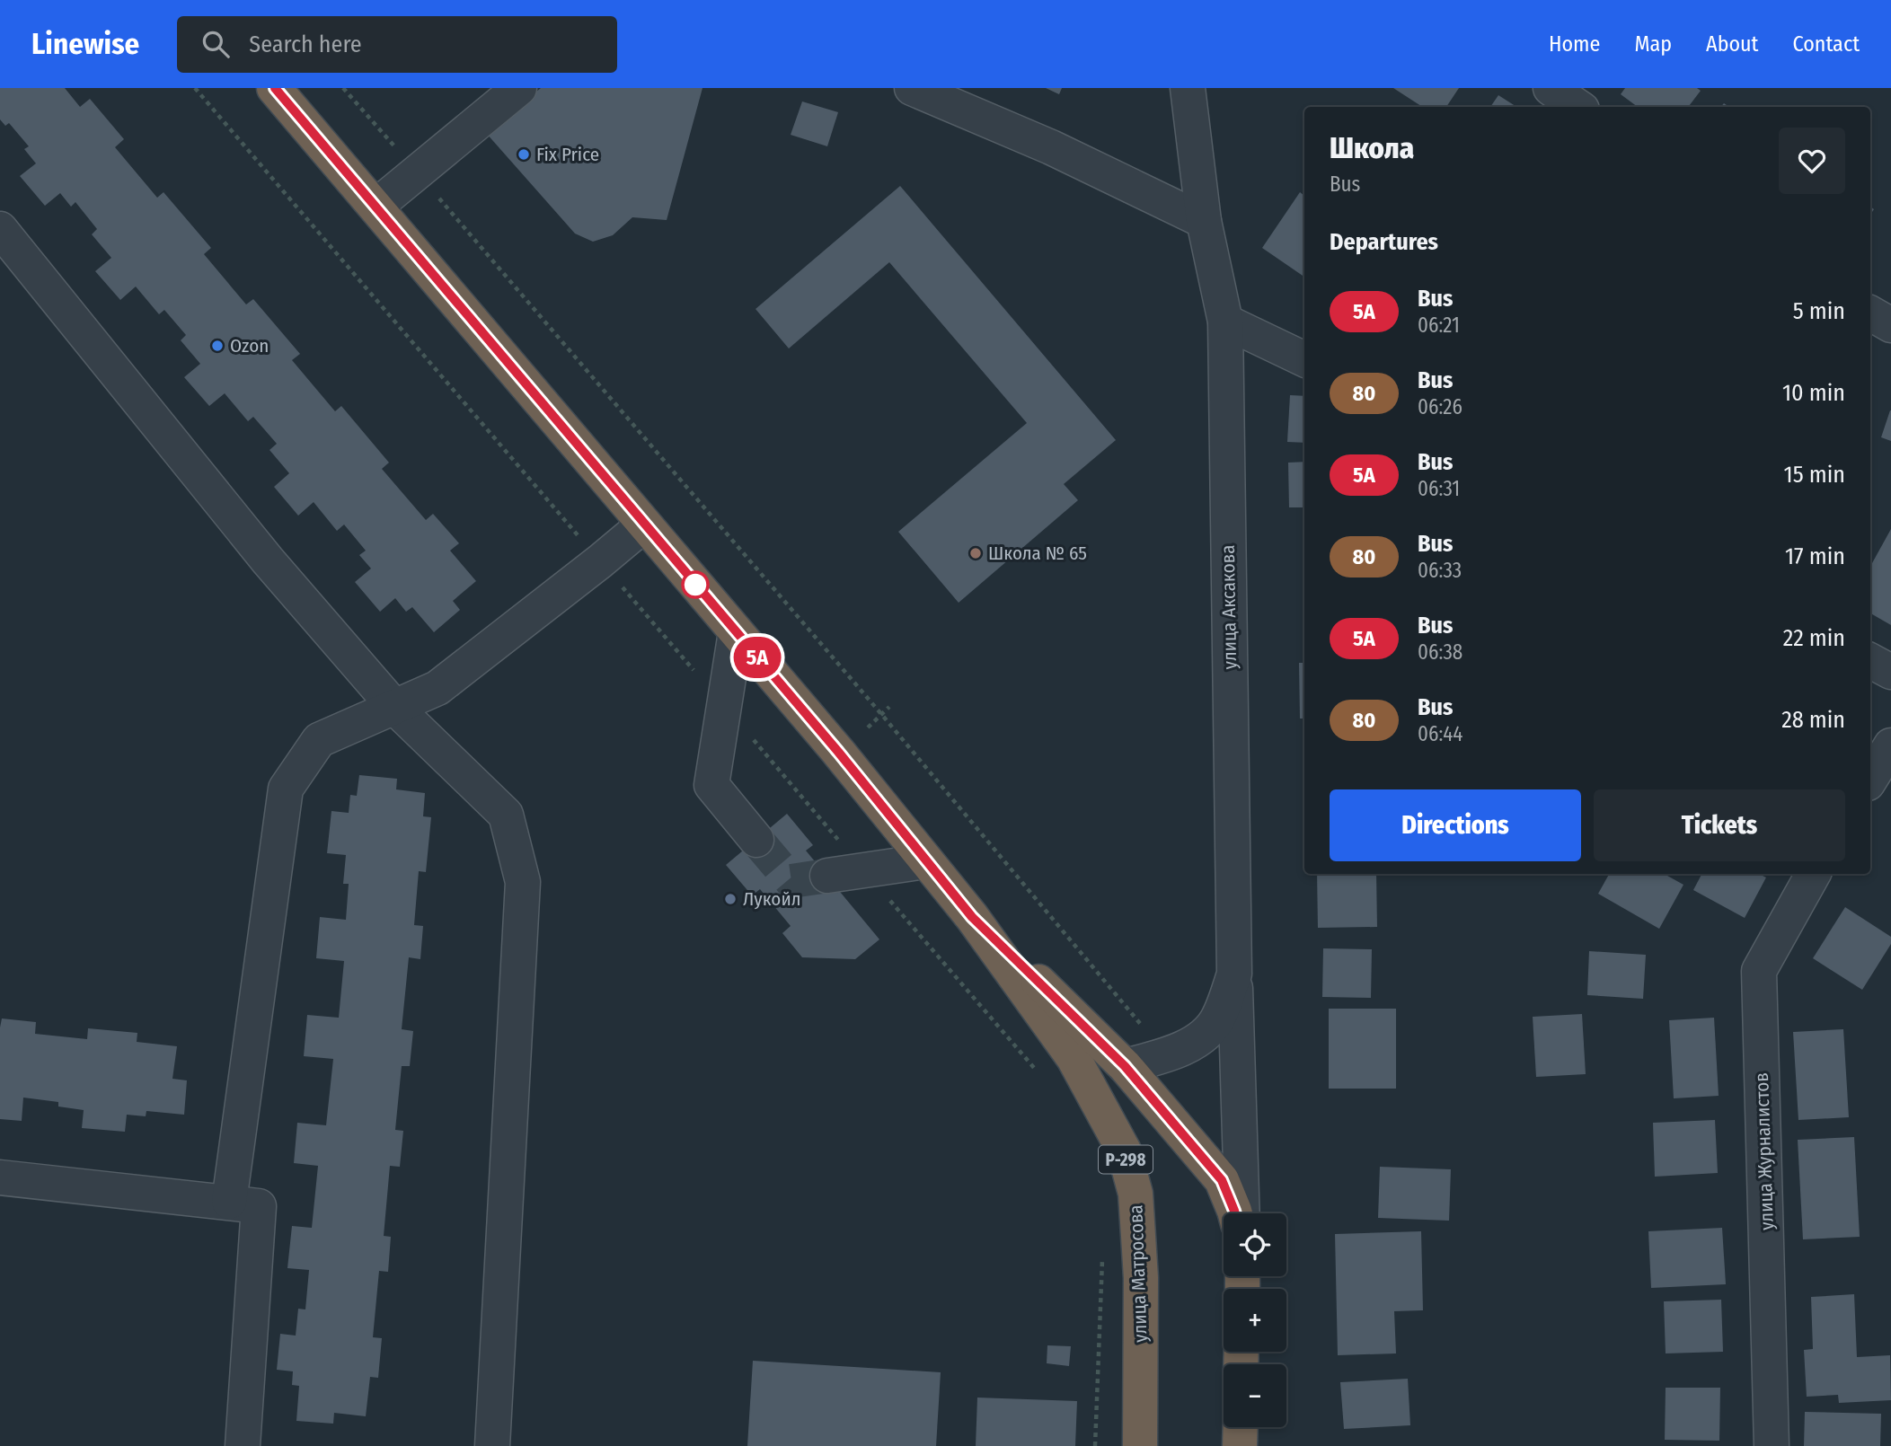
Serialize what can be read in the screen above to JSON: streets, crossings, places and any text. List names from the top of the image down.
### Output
{
  "streets": {
    "highway": ["Р-298", "улица Матросова"],
    "street": ["улица Аксакова", "улица Журналистов"]
  },
  "crossings": [
    ["улица Аксакова", "Р-298"],
    ["Р-298", "улица Матросова"]
  ],
  "places": [
    "Fix Price",
    "Ozon",
    "Школа № 65",
    "Лукойл"
  ],
  "lines": ["bus line 5А"],
  "page": {
    "header": "Linewise",
    "search": "Search here",
    "nav": [
      "Home",
      "Map",
      "About",
      "Contact"
    ],
    "on_map": "5А",
    "heading": [
      ["Школа", "Bus"],
      "Departures"
    ],
    "list": [
      {
        "mark": "5А",
        "name": "Bus",
        "note": "06:21",
        "value": "5 min"
      },
      {
        "mark": "80",
        "name": "Bus",
        "note": "06:26",
        "value": "10 min"
      },
      {
        "mark": "5А",
        "name": "Bus",
        "note": "06:31",
        "value": "15 min"
      },
      {
        "mark": "80",
        "name": "Bus",
        "note": "06:33",
        "value": "17 min"
      },
      {
        "mark": "5А",
        "name": "Bus",
        "note": "06:38",
        "value": "22 min"
      },
      {
        "mark": "80",
        "name": "Bus",
        "note": "06:44",
        "value": "28 min"
      }
    ],
    "buttons": ["Directions", "Tickets"],
    "map_buttons": ["+", "−"]
  }
}
